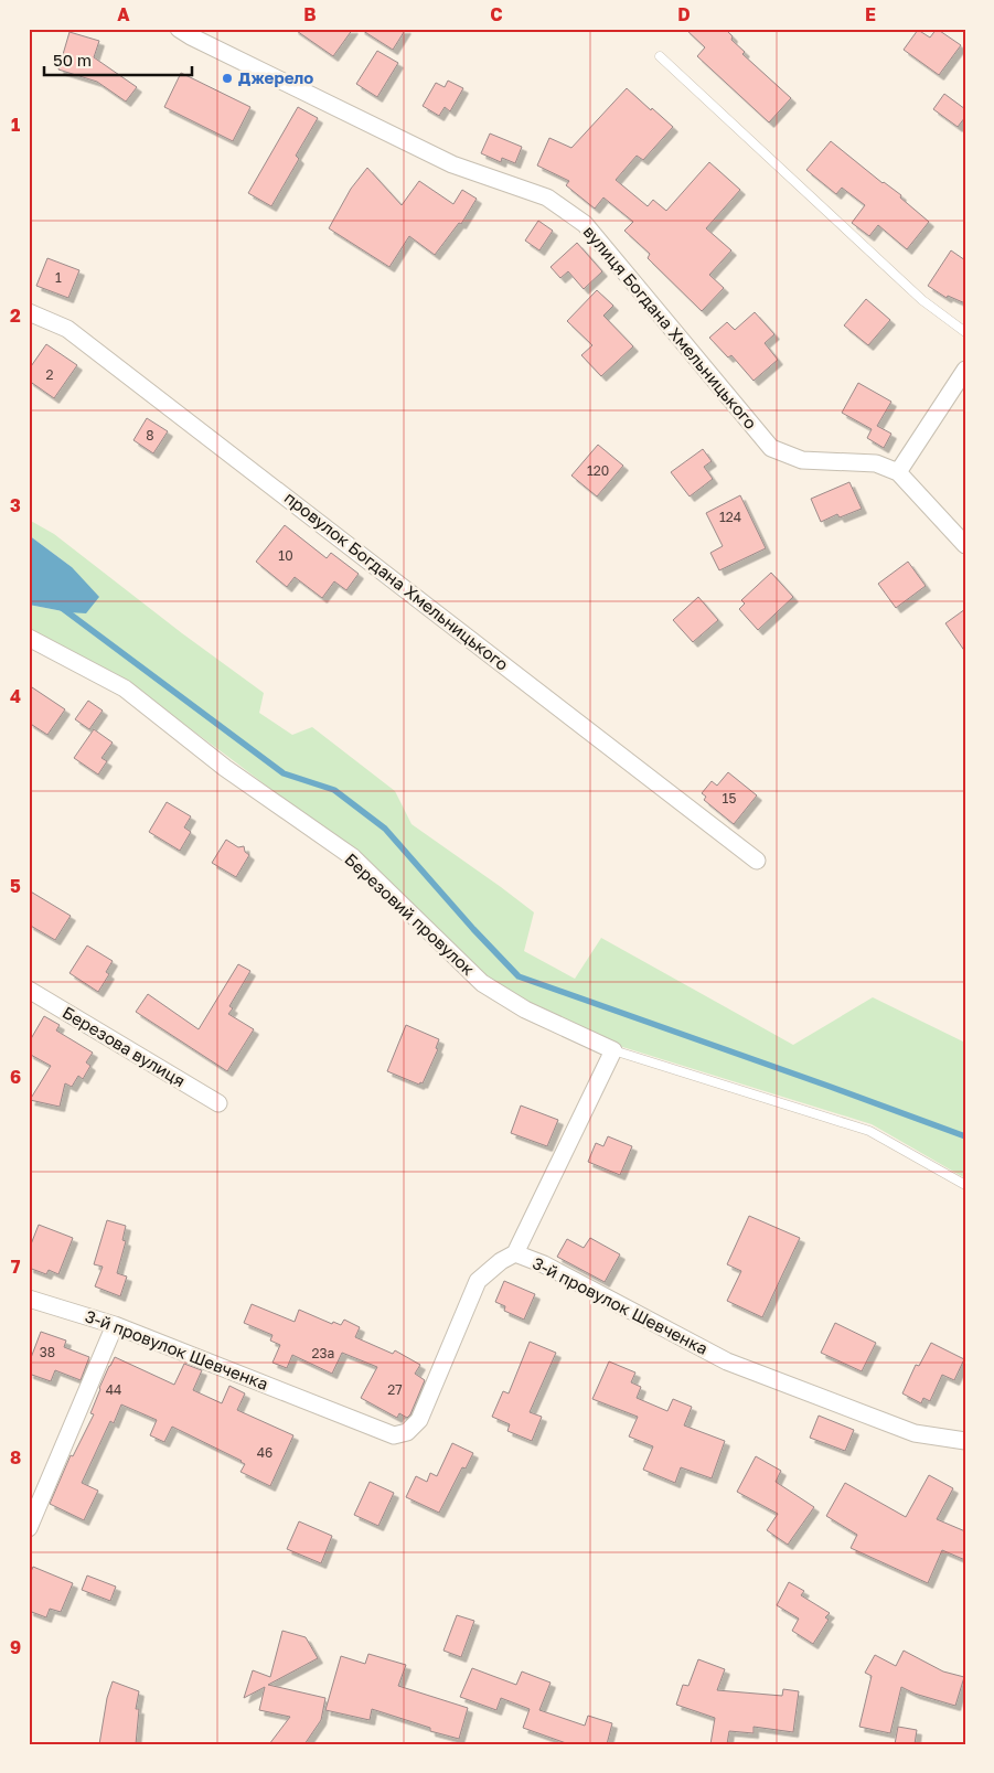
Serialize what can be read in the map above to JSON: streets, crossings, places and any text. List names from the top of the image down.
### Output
{
  "streets": {
    "street": [
      "вулиця Богдана Хмельницького",
      "провулок Богдана Хмельницького",
      "Березовий провулок",
      "Березова вулиця",
      "3-й провулок Шевченка"
    ]
  },
  "places": ["Джерело"],
  "house_numbers": [
    "1",
    "2",
    "8",
    "120",
    "124",
    "10",
    "15",
    "38",
    "23а",
    "44",
    "27",
    "46"
  ],
  "scale_bar": "50 m",
  "grid": {
    "columns": [
      "A",
      "B",
      "C",
      "D",
      "E"
    ],
    "rows": [
      "1",
      "2",
      "3",
      "4",
      "5",
      "6",
      "7",
      "8",
      "9"
    ]
  }
}
